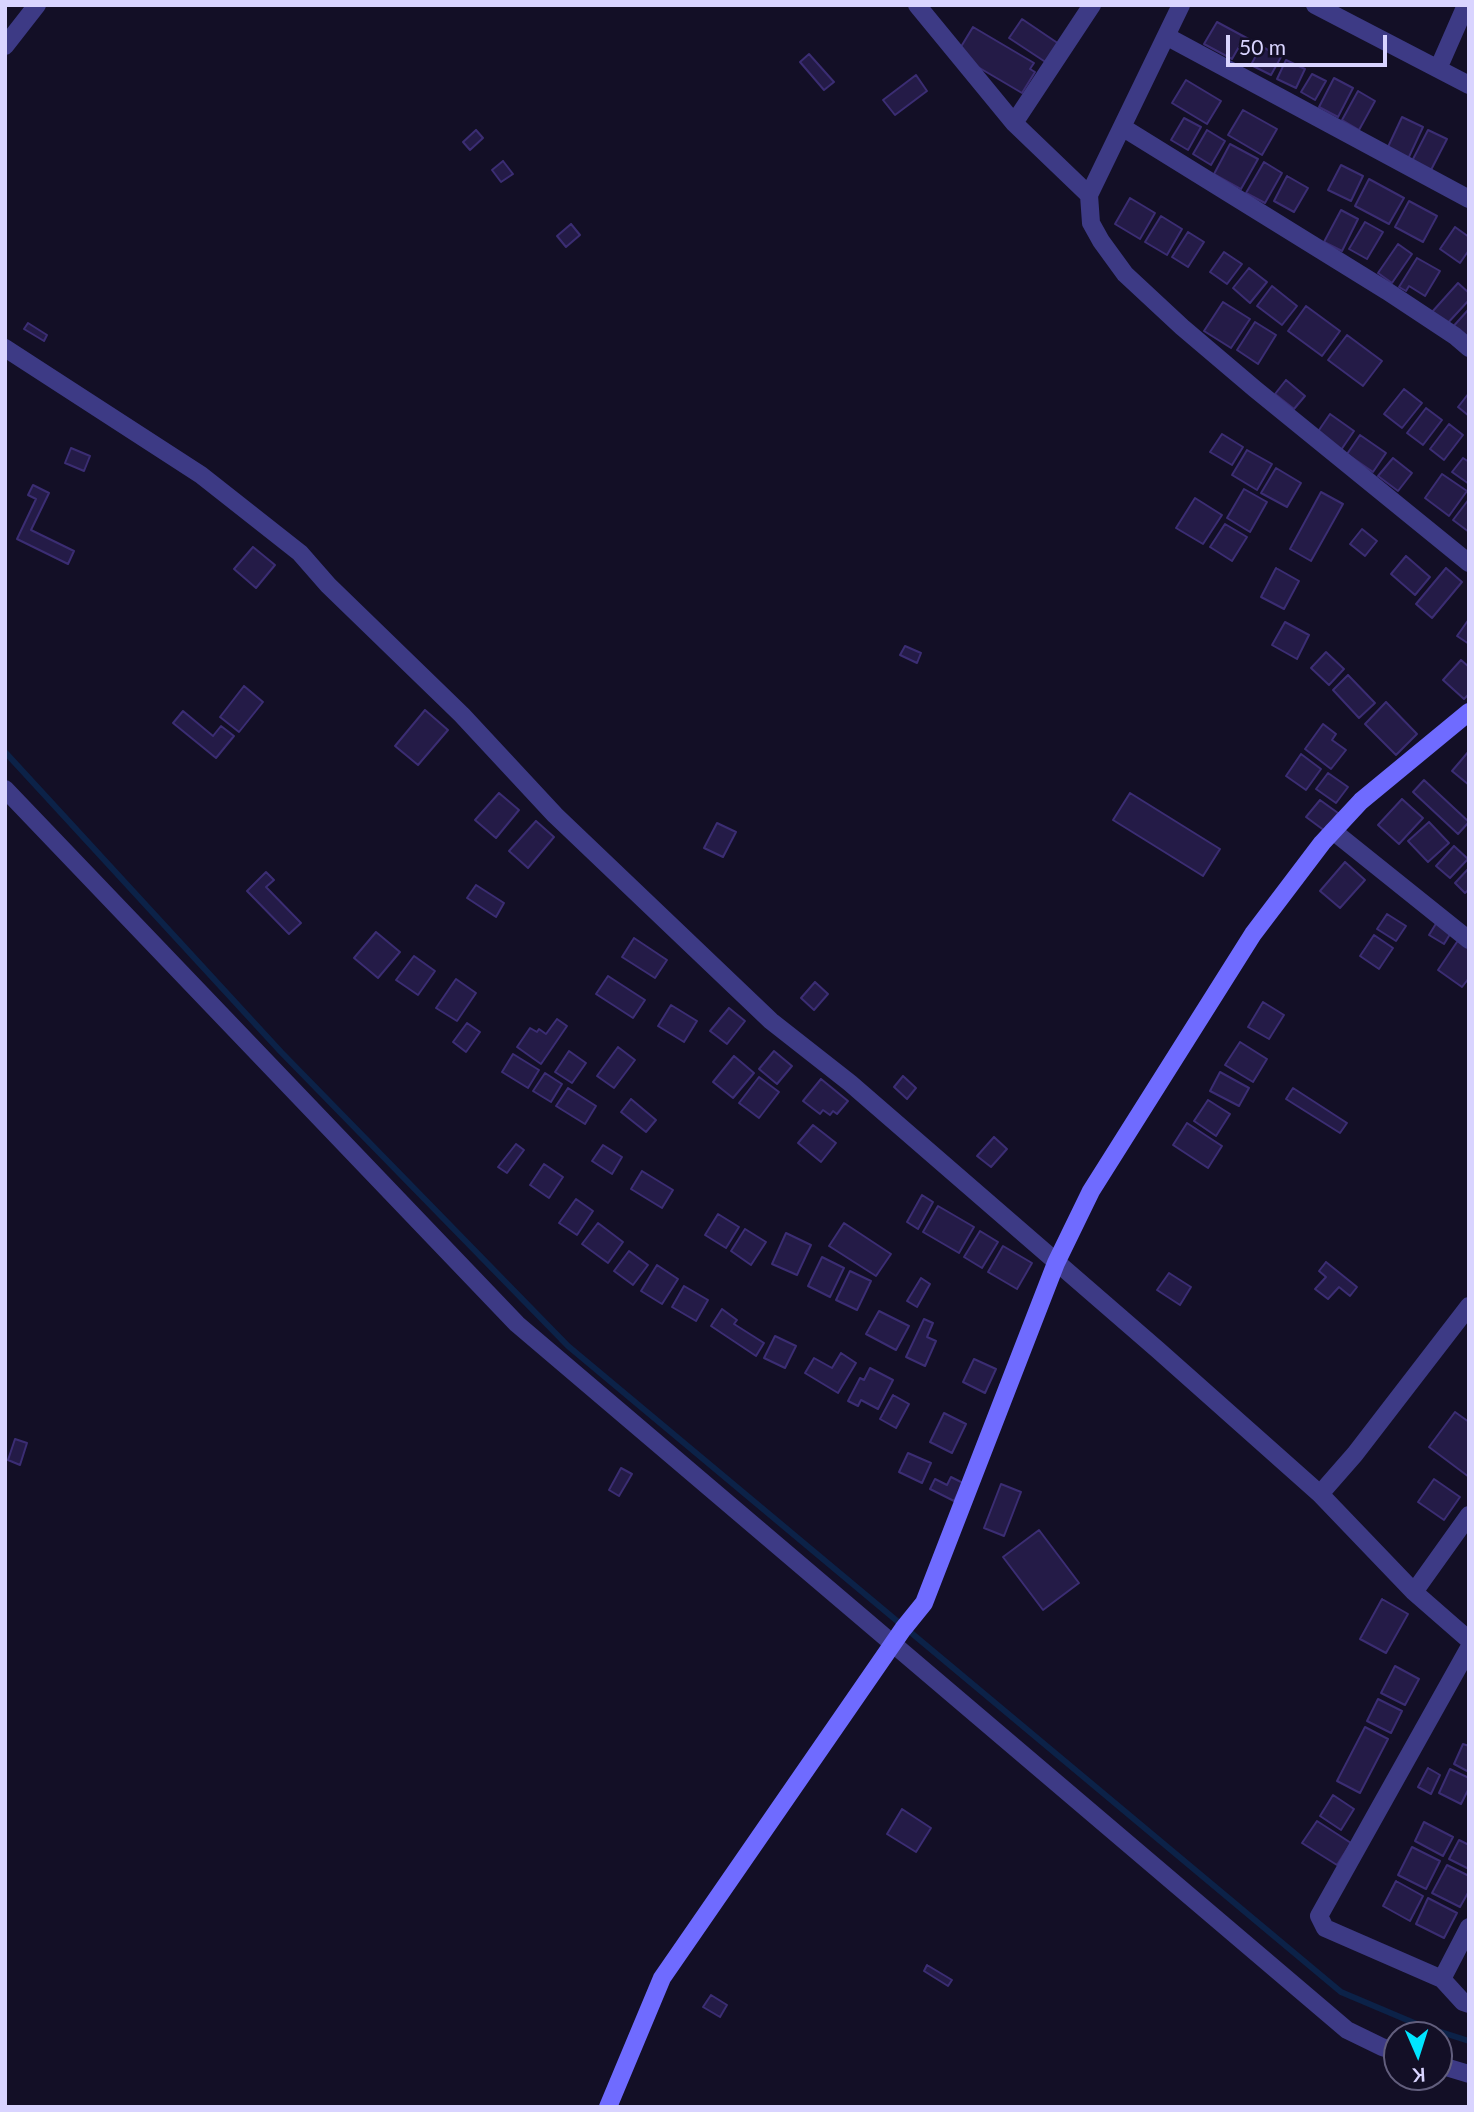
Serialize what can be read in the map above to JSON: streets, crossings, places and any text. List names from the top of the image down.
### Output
{
  "scale_bar": "50 m",
  "north": "bottom"
}
